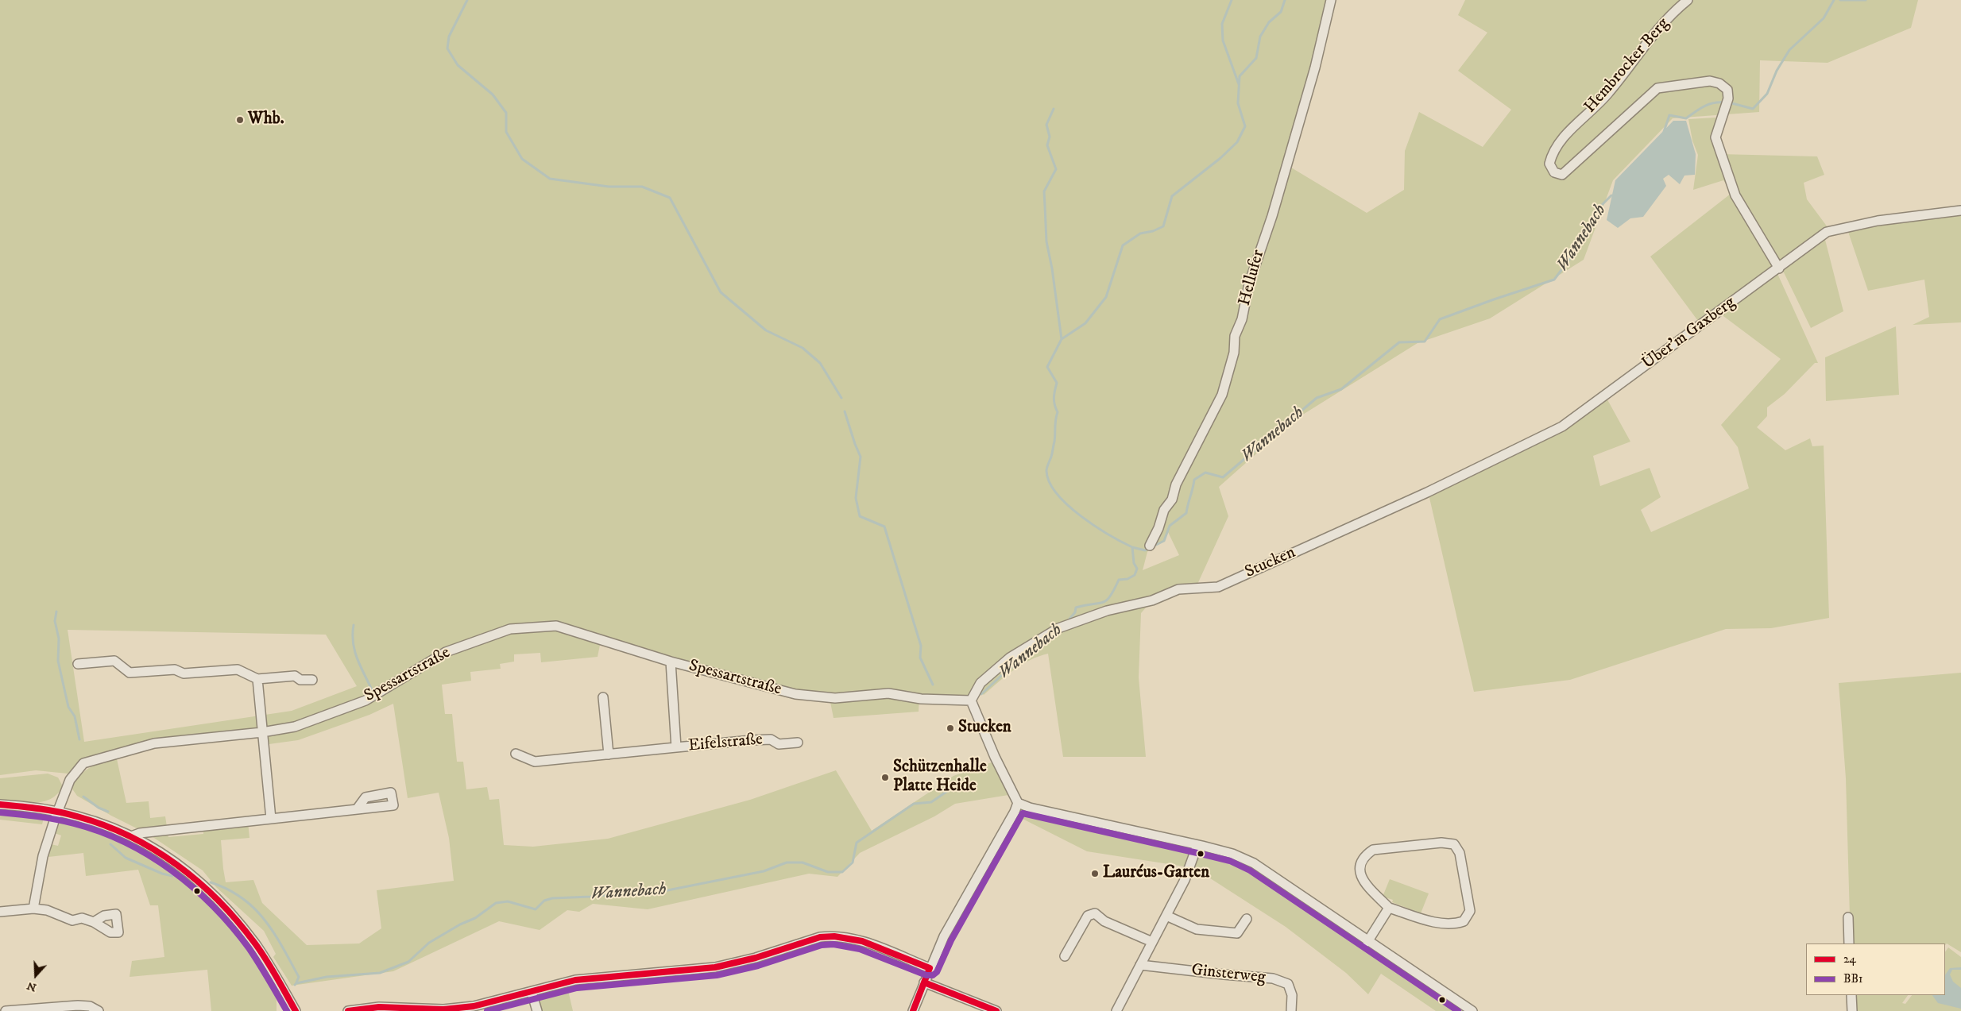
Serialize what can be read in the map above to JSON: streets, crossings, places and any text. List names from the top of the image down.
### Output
{
  "streets": {
    "street": [
      "Hembrocker Berg",
      "Hellufer",
      "Über'm Gaxberg",
      "Stucken",
      "Spessartstraße",
      "Eifelstraße",
      "Ginsterweg"
    ]
  },
  "crossings": [
    ["Hembrocker Berg", "Über'm Gaxberg"],
    ["Über'm Gaxberg", "Stucken"],
    ["Stucken", "Spessartstraße"],
    ["Spessartstraße", "Eifelstraße"]
  ],
  "water": ["Wannebach"],
  "places": [
    "Whb.",
    "Stucken",
    "Schützenhalle Platte Heide",
    "Lauréus-Garten"
  ],
  "lines": ["transit line 24", "transit line BB1"],
  "legend": ["24", "BB1"],
  "north": "bottom"
}
